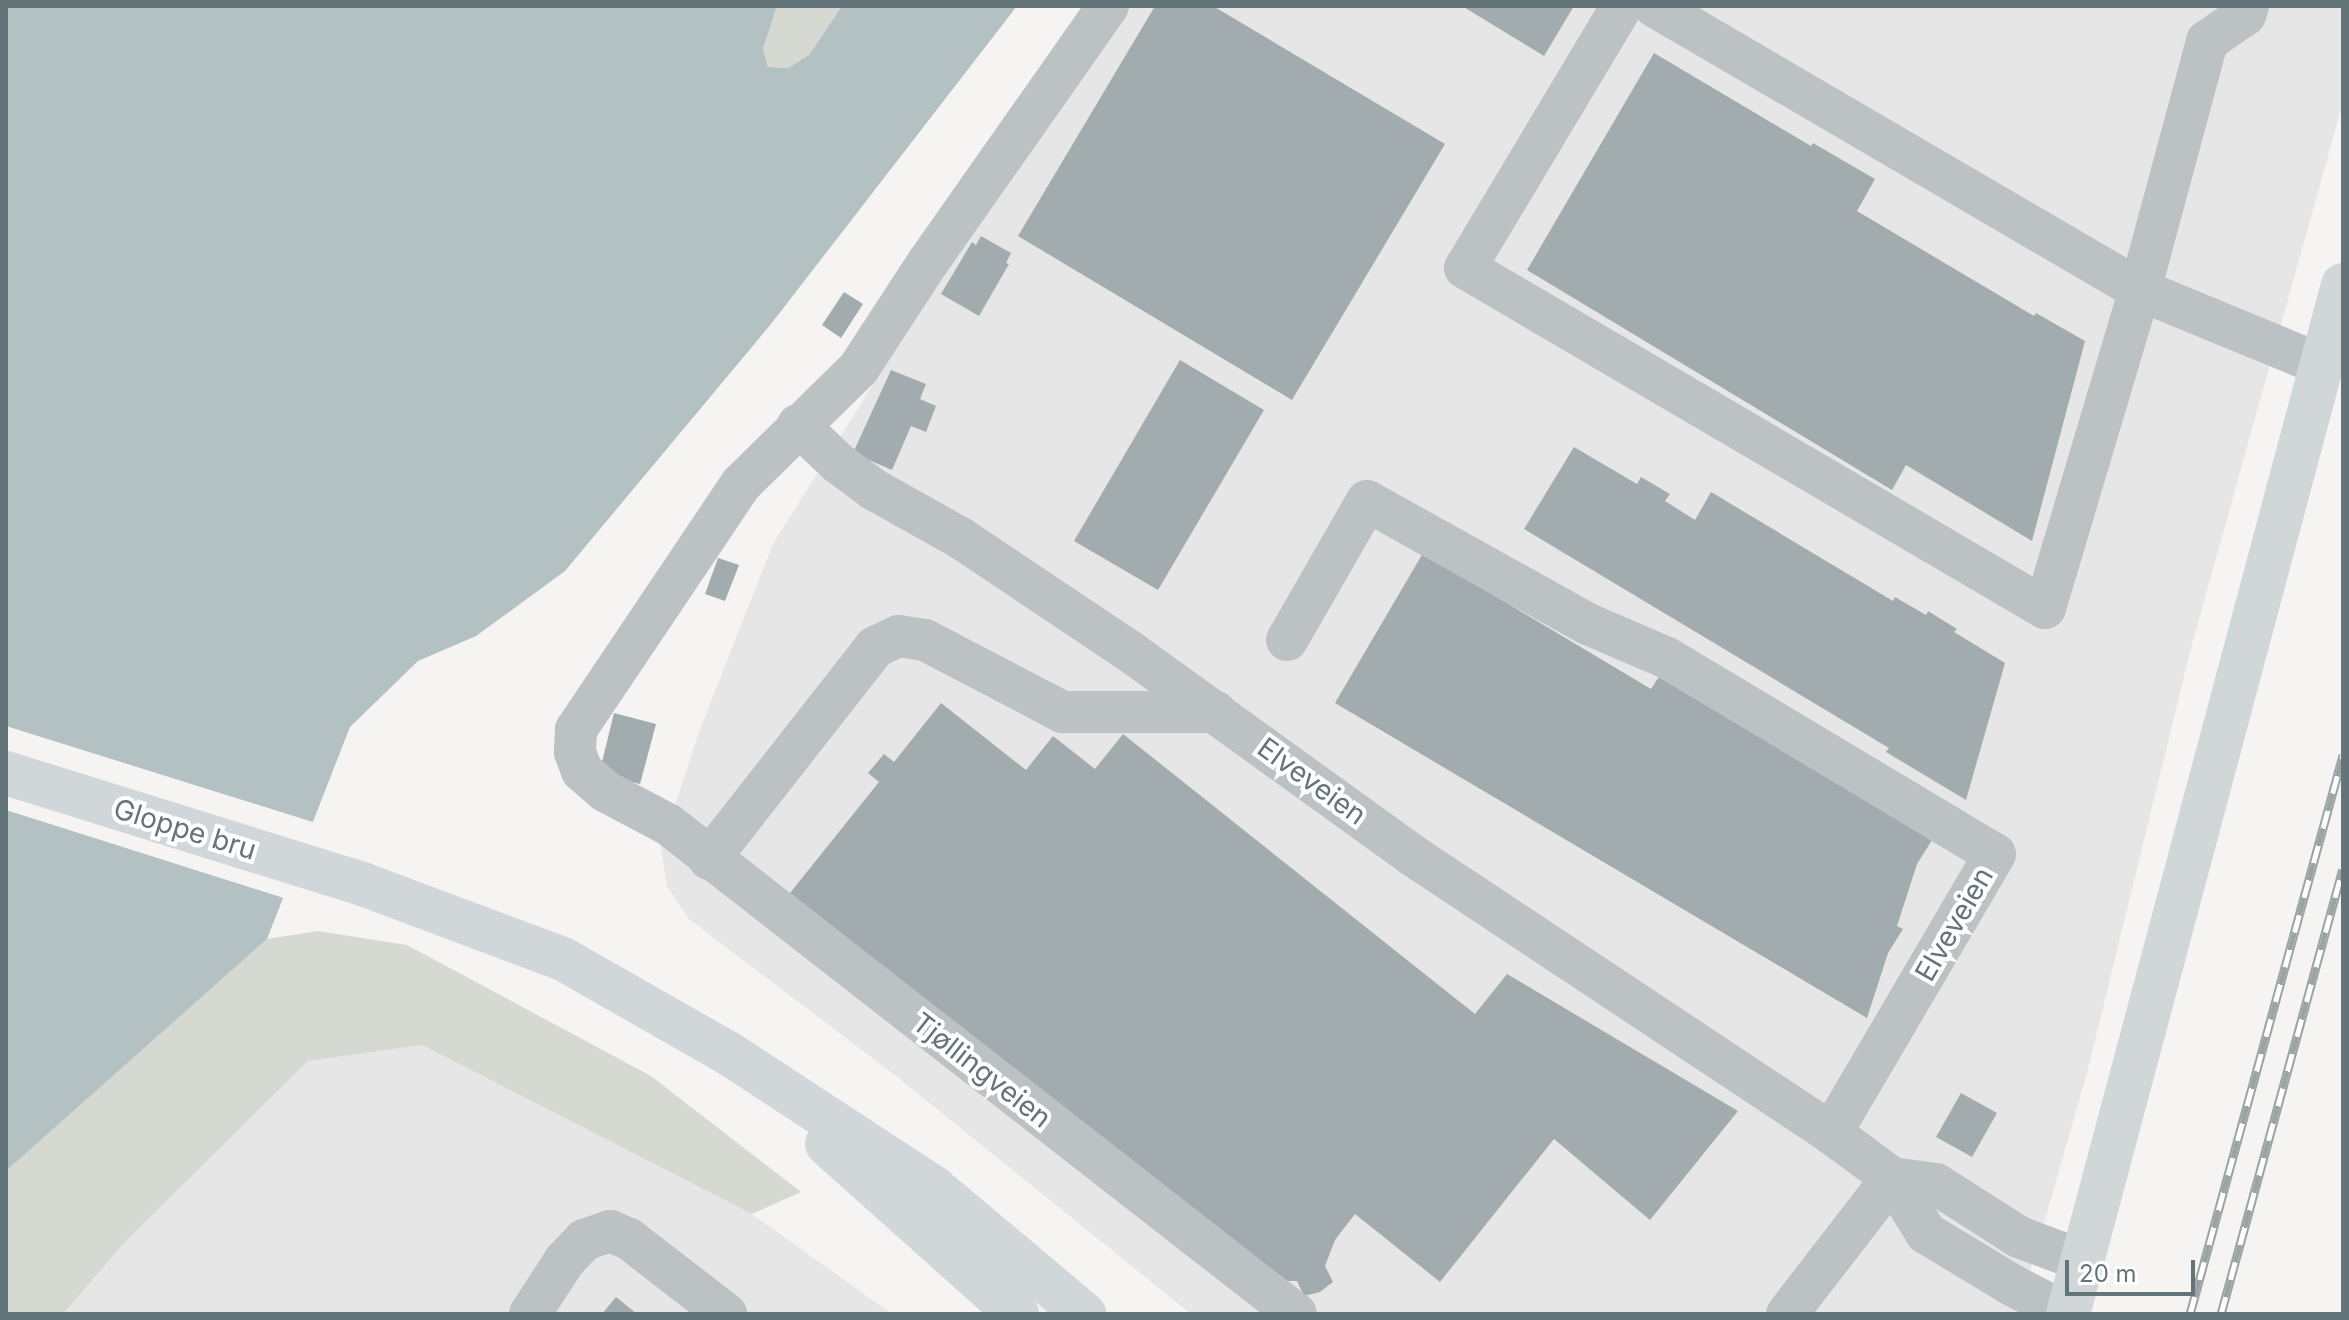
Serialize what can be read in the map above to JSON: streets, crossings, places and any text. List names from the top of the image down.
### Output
{
  "streets": {
    "main road": ["Gloppe bru"],
    "lane": ["Elveveien", "Tjøllingveien"]
  },
  "crossings": [
    ["Elveveien", "Tjøllingveien"]
  ],
  "scale_bar": "20 m"
}
